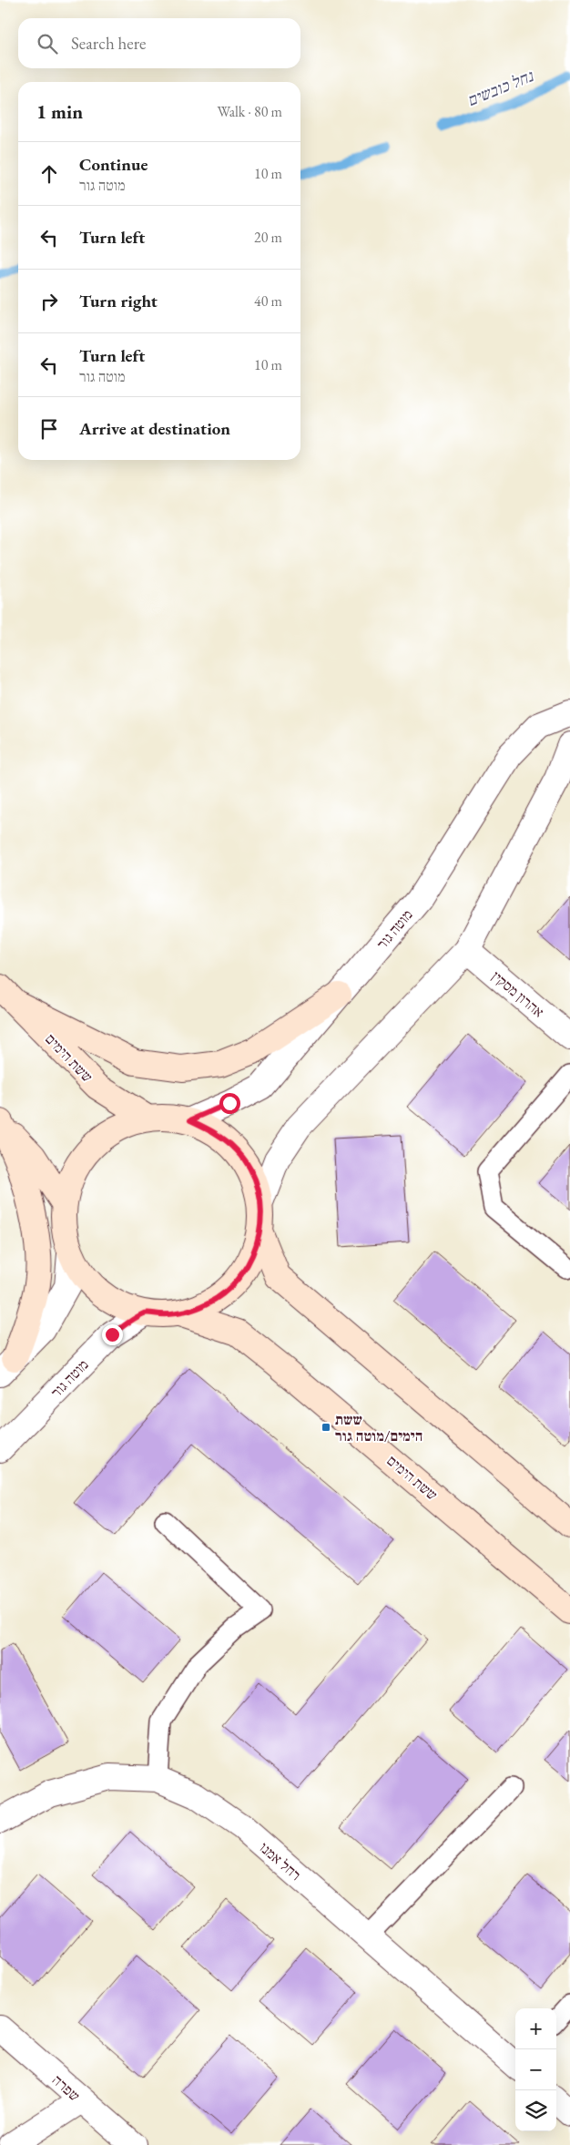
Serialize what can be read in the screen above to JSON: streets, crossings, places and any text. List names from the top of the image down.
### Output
{
  "streets": {
    "main road": ["ששת הימים"],
    "street": [
      "מוטה גור",
      "אהרון מסקין",
      "רחל אמנו",
      "שפרה"
    ]
  },
  "water": ["נחל כובשים"],
  "places": {
    "transit": ["ששת הימים/מוטה גור"]
  },
  "page": {
    "search": "Search here",
    "heading": ["1 min", "Walk · 80 m"],
    "list": [
      ["Continue", "מוטה גור", "10 m"],
      ["Turn left", "20 m"],
      ["Turn right", "40 m"],
      ["Turn left", "מוטה גור", "10 m"],
      "Arrive at destination"
    ],
    "map_buttons": ["+", "−"]
  }
}
